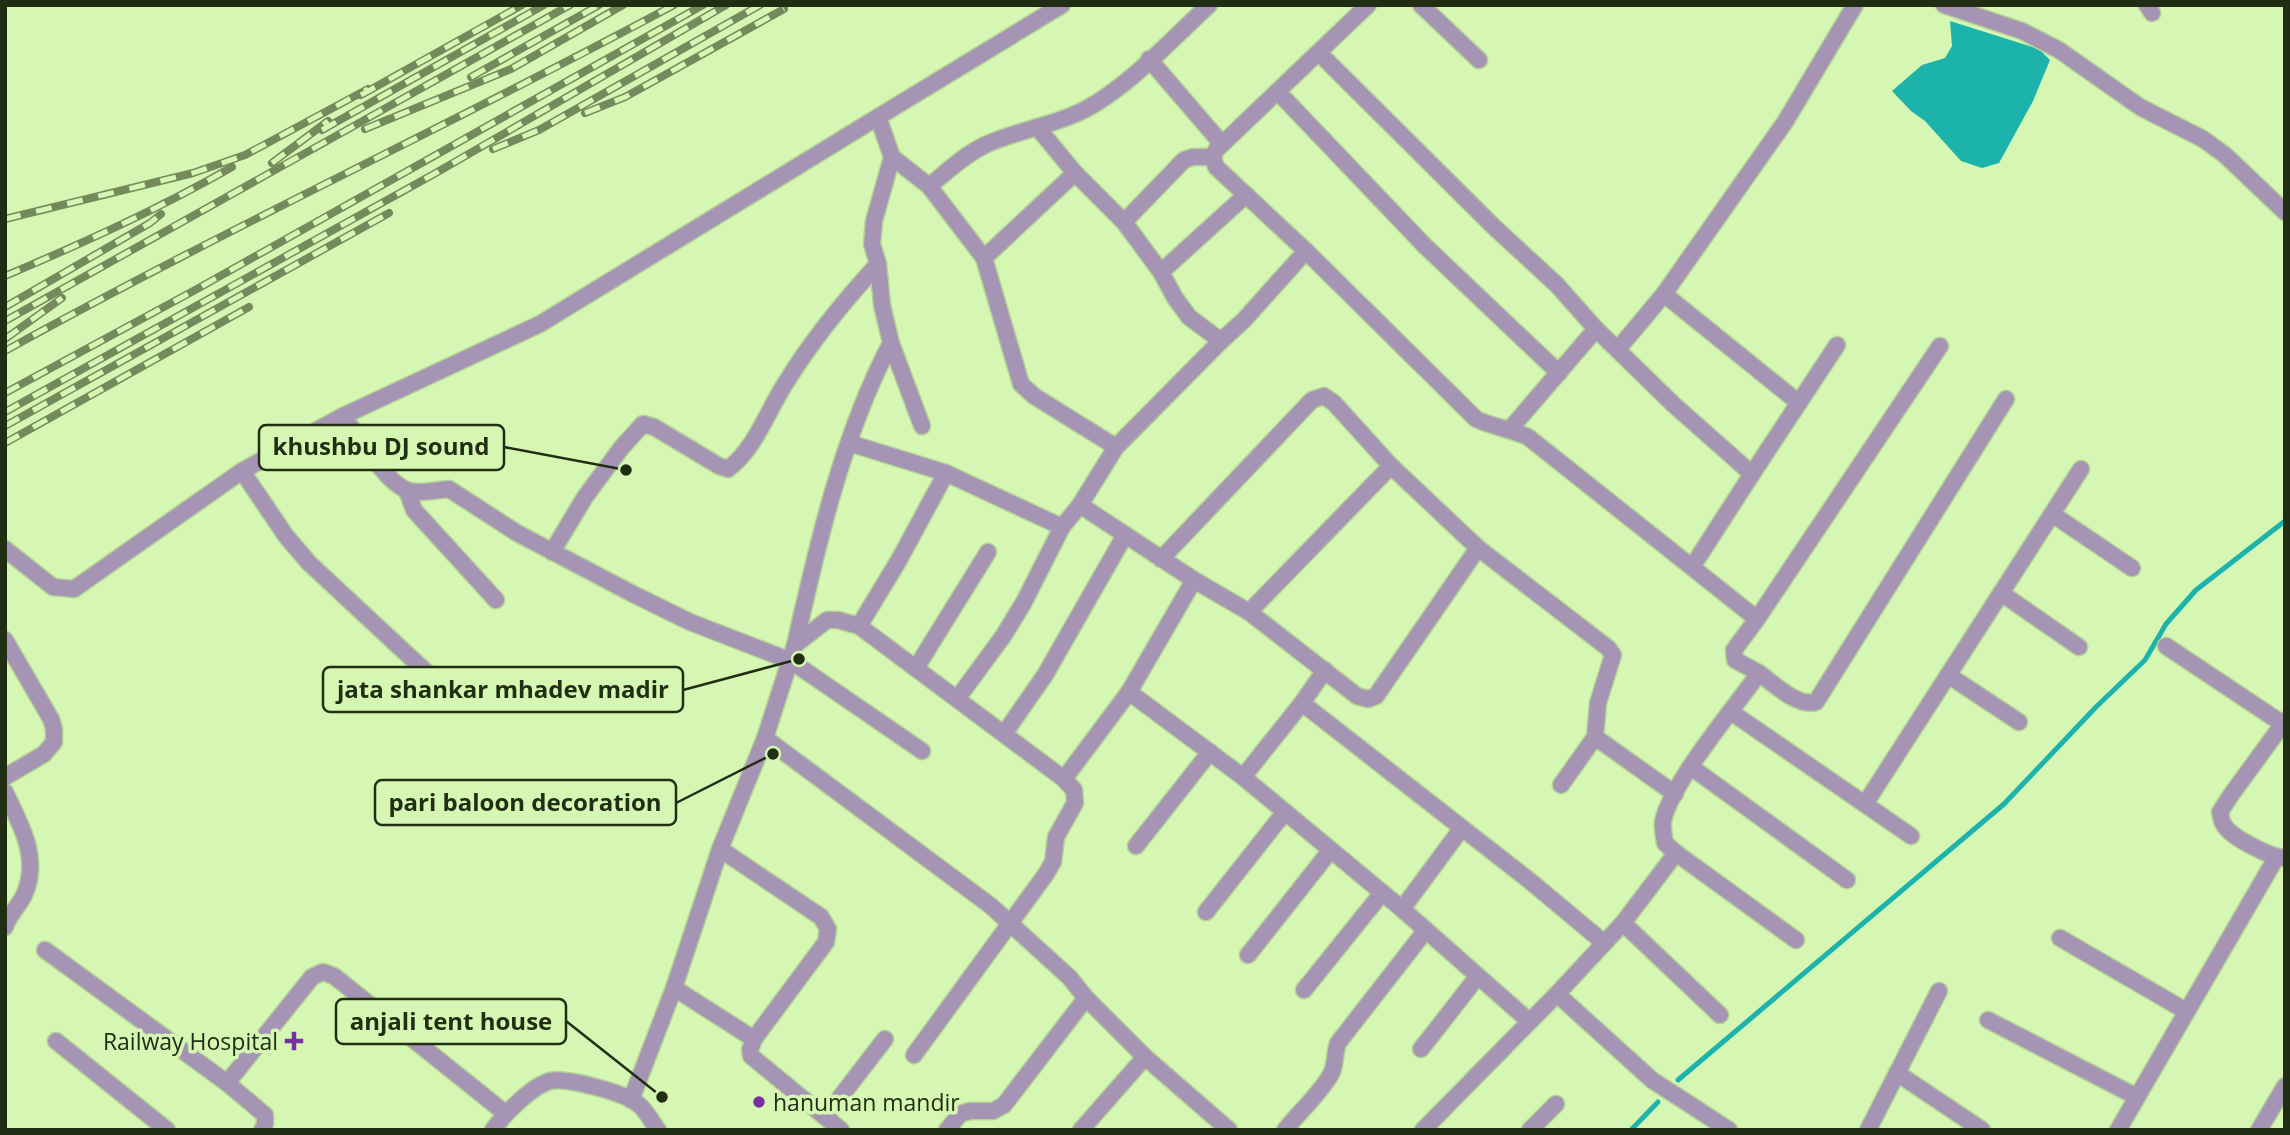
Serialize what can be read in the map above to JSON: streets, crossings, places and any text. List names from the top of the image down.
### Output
{
  "places": {
    "other": [
      "khushbu DJ sound",
      "jata shankar mhadev madir",
      "pari baloon decoration",
      "anjali tent house",
      "hanuman mandir"
    ],
    "health": ["Railway Hospital"]
  }
}
